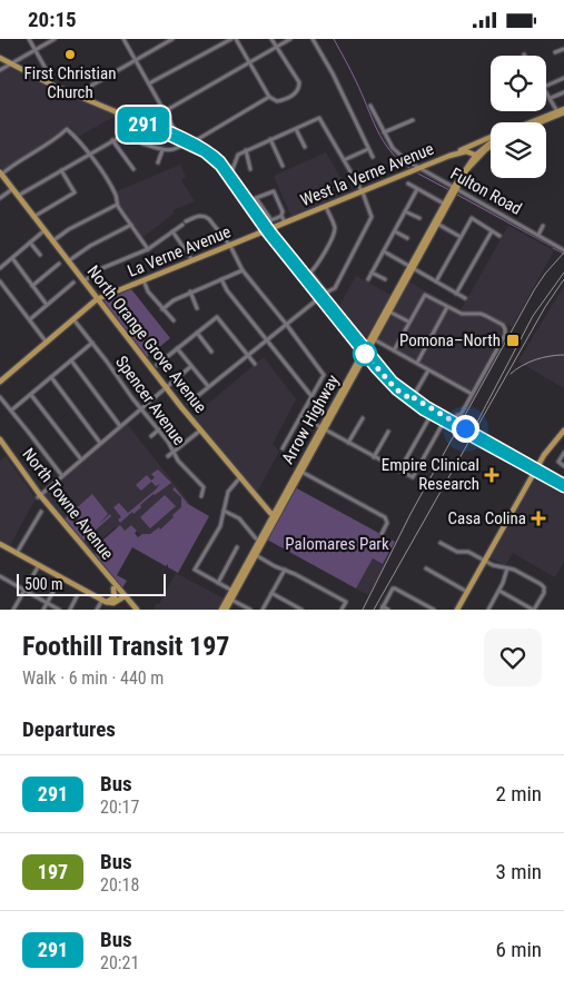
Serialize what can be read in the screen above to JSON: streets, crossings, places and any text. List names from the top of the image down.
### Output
{
  "streets": {
    "main road": [
      "West la Verne Avenue",
      "La Verne Avenue",
      "North Orange Grove Avenue",
      "Arrow Highway",
      "North Towne Avenue"
    ],
    "street": ["Fulton Road", "Spencer Avenue"]
  },
  "crossings": [
    ["West la Verne Avenue", "Fulton Road"],
    ["West la Verne Avenue", "La Verne Avenue"],
    ["West la Verne Avenue", "Arrow Highway"],
    ["Fulton Road", "Arrow Highway"],
    ["La Verne Avenue", "North Orange Grove Avenue"],
    ["La Verne Avenue", "Spencer Avenue"],
    ["North Orange Grove Avenue", "Arrow Highway"]
  ],
  "parks": ["Palomares Park"],
  "places": {
    "other": ["First Christian Church"],
    "transit": ["Pomona–North"],
    "health": ["Empire Clinical Research", "Casa Colina"]
  },
  "lines": ["bus line 291"],
  "scale_bar": "500 m",
  "page": {
    "status": "20:15",
    "on_map": "291",
    "scale": "500 m",
    "heading": [
      ["Foothill Transit 197", "Walk · 6 min · 440 m"],
      "Departures"
    ],
    "list": [
      {
        "mark": "291",
        "name": "Bus",
        "note": "20:17",
        "value": "2 min"
      },
      {
        "mark": "197",
        "name": "Bus",
        "note": "20:18",
        "value": "3 min"
      },
      {
        "mark": "291",
        "name": "Bus",
        "note": "20:21",
        "value": "6 min"
      }
    ]
  }
}
